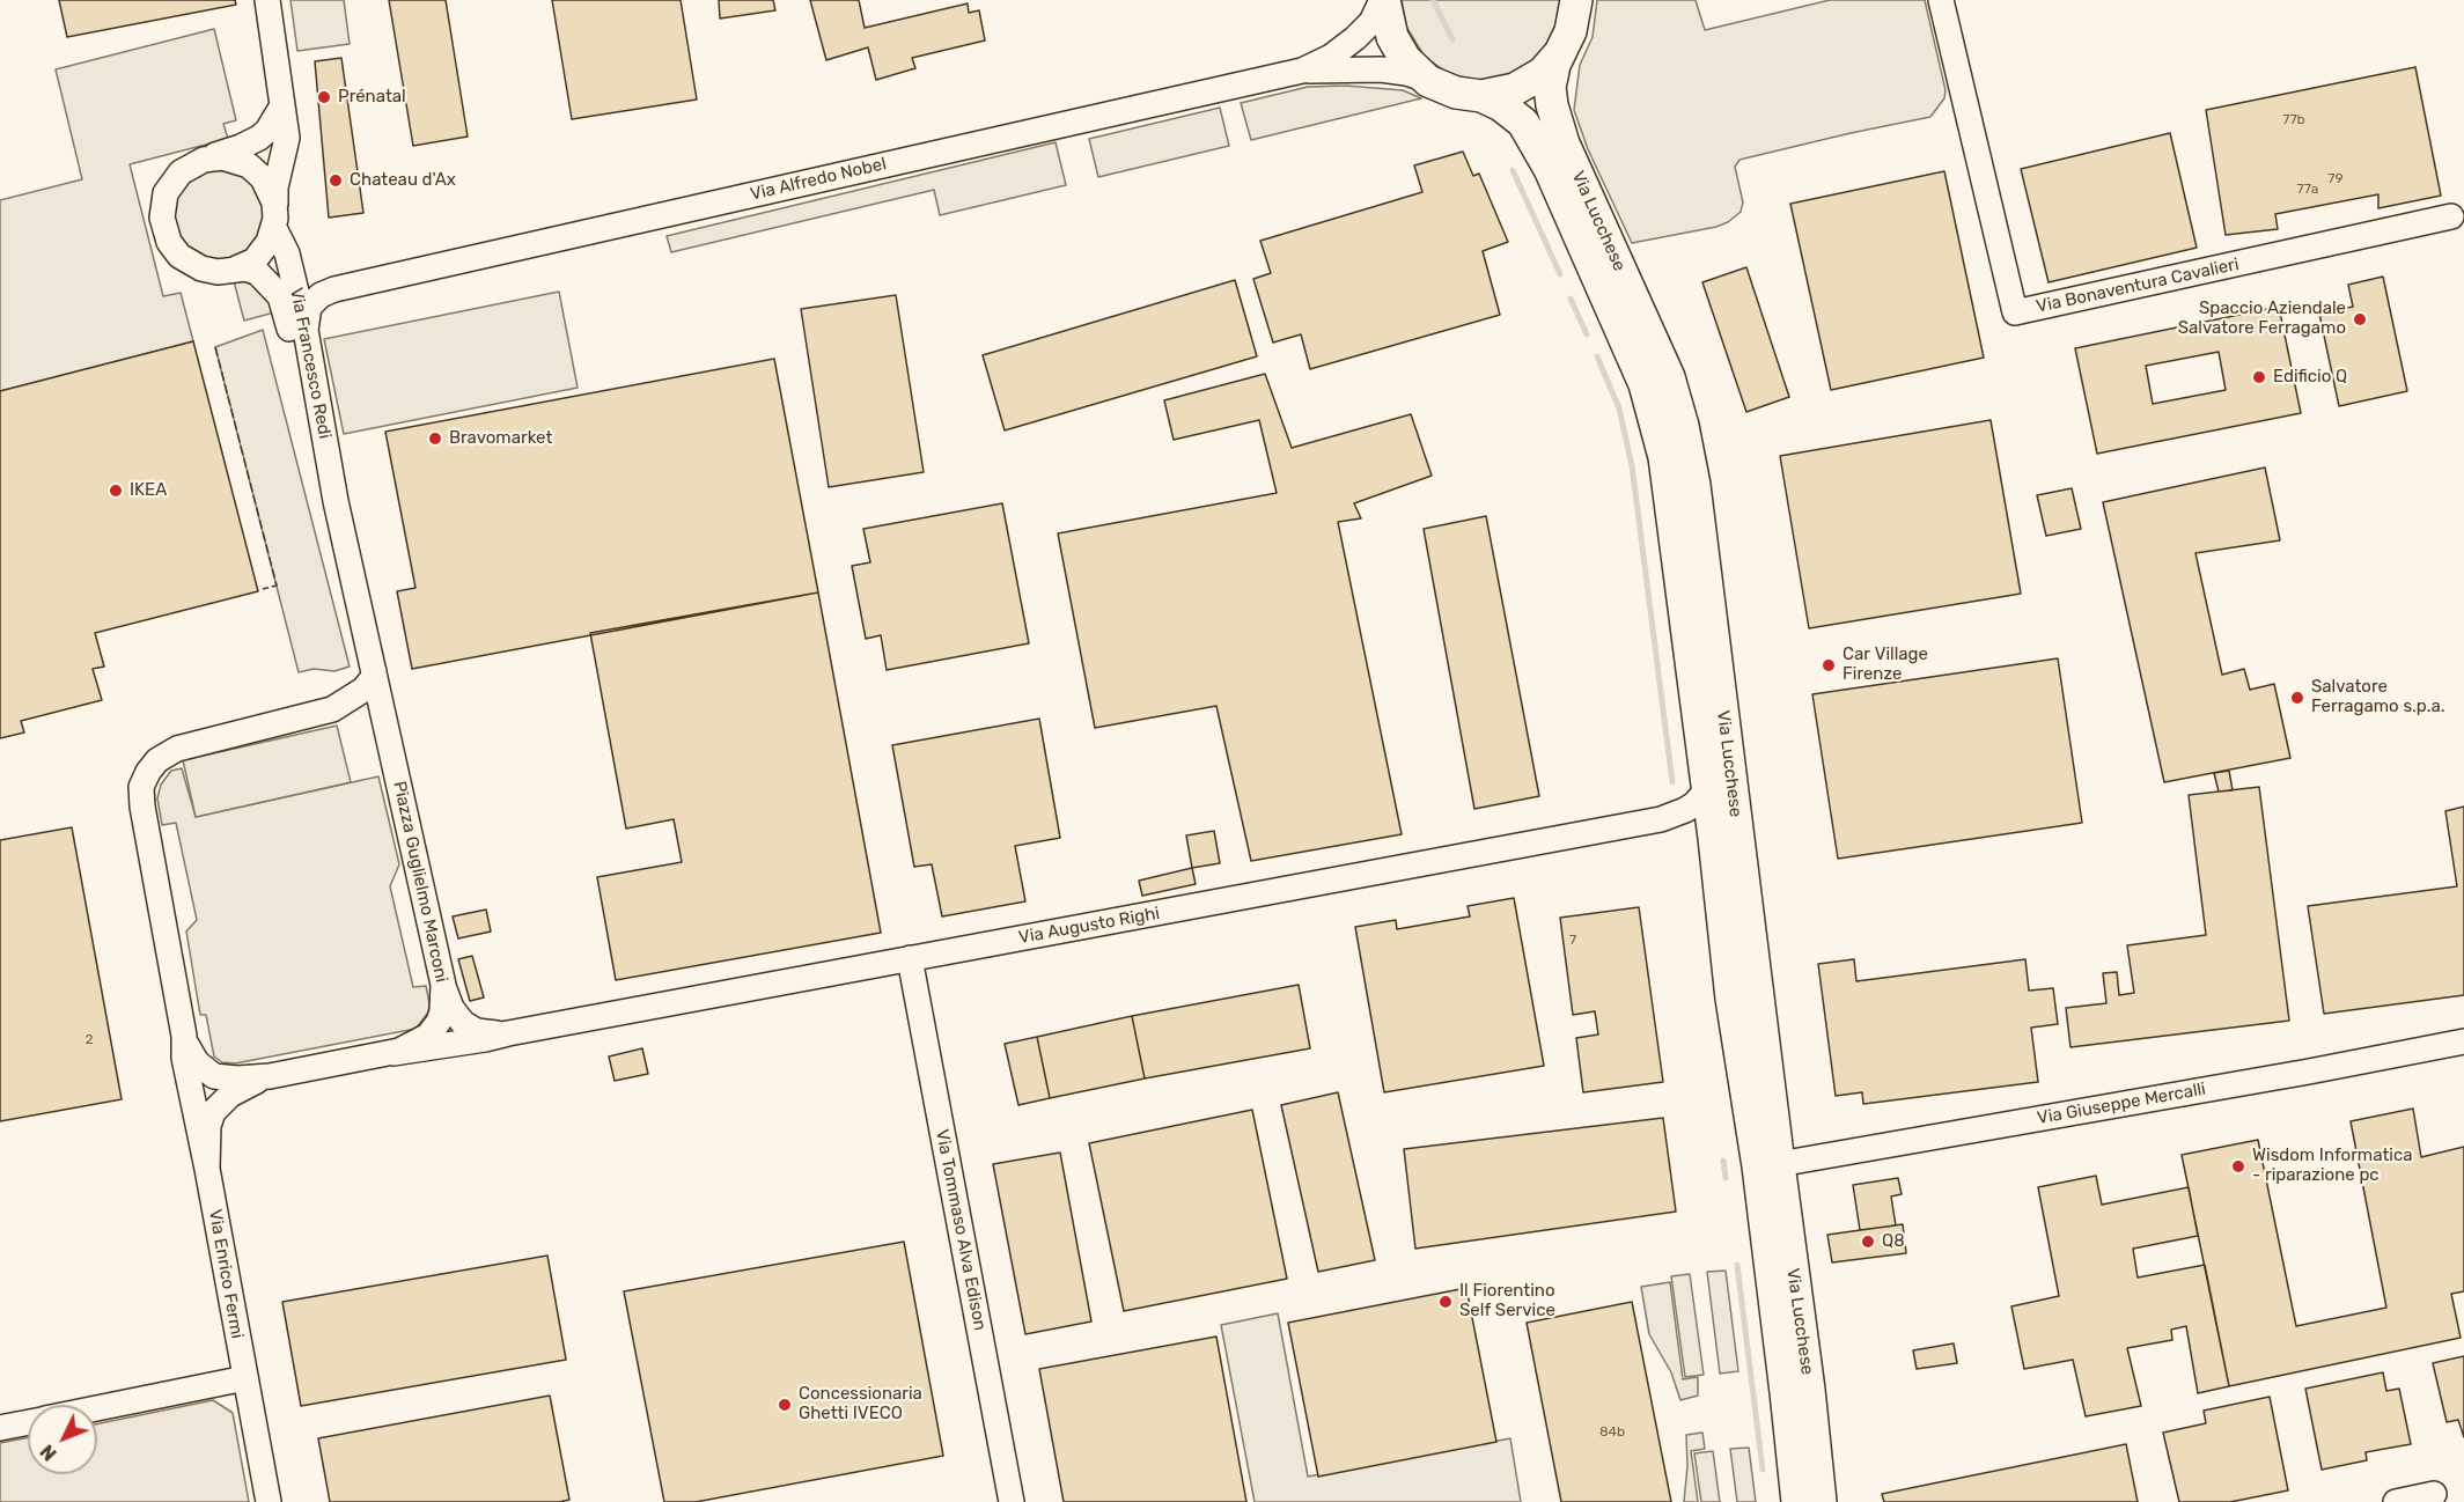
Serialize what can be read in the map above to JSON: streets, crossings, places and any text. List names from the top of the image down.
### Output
{
  "streets": {
    "main road": ["Via Lucchese"],
    "street": [
      "Via Alfredo Nobel",
      "Via Bonaventura Cavalieri",
      "Via Francesco Redi",
      "Piazza Guglielmo Marconi",
      "Via Augusto Righi",
      "Via Giuseppe Mercalli",
      "Via Tommaso Alva Edison",
      "Via Enrico Fermi"
    ]
  },
  "crossings": [
    ["Via Alfredo Nobel", "Via Lucchese"],
    ["Via Alfredo Nobel", "Via Francesco Redi"],
    ["Via Lucchese", "Via Augusto Righi"],
    ["Via Lucchese", "Via Giuseppe Mercalli"],
    ["Via Francesco Redi", "Piazza Guglielmo Marconi"],
    ["Piazza Guglielmo Marconi", "Via Augusto Righi"],
    ["Piazza Guglielmo Marconi", "Via Enrico Fermi"],
    ["Via Augusto Righi", "Via Tommaso Alva Edison"]
  ],
  "places": [
    "Prénatal",
    "Chateau d'Ax",
    "Spaccio Aziendale Salvatore Ferragamo",
    "Edificio Q",
    "Bravomarket",
    "IKEA",
    "Car Village Firenze",
    "Salvatore Ferragamo s.p.a.",
    "Wisdom Informatica - riparazione pc",
    "Q8",
    "Il Fiorentino Self Service",
    "Concessionaria Ghetti IVECO"
  ],
  "house_numbers": [
    "77b",
    "79",
    "77a",
    "7",
    "2",
    "84b"
  ],
  "north": "bottom left"
}
